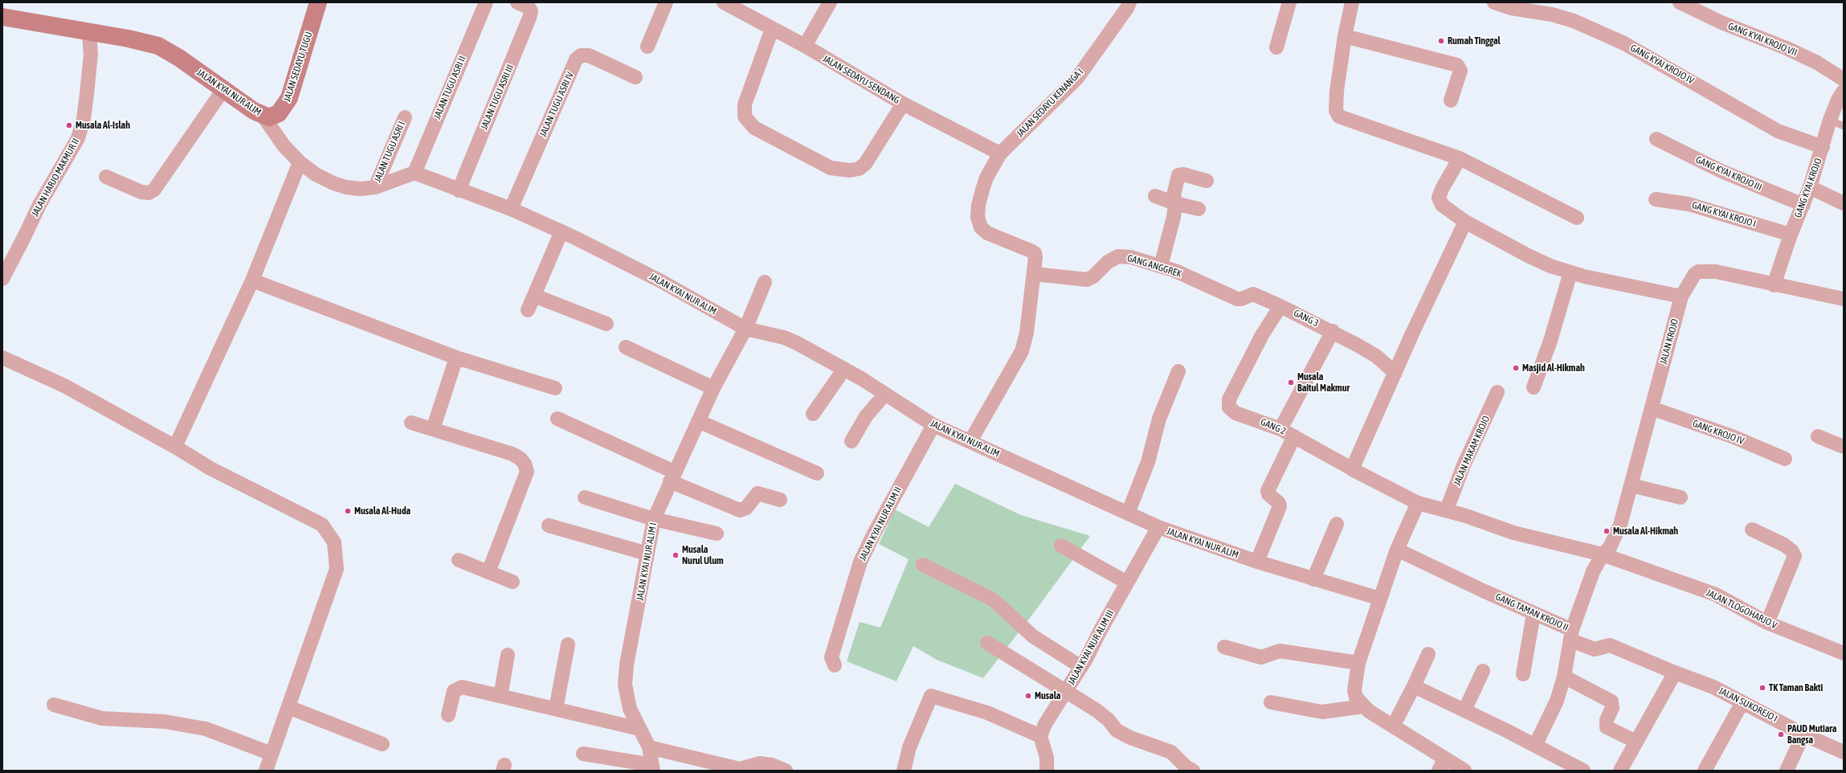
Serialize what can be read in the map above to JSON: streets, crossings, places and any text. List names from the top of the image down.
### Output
{
  "streets": {
    "street": [
      "GANG KYAI KROJO VII",
      "GANG KYAI KROJO IV",
      "JALAN SEDAYU TUGU",
      "JALAN SEDAYU SENDANG",
      "JALAN TUGU ASRI II",
      "JALAN KYAI NUR ALIM",
      "JALAN TUGU ASRI III",
      "JALAN SEDAYU KENANGA I",
      "JALAN TUGU ASRI IV",
      "JALAN TUGU ASRI I",
      "GANG KYAI KROJO III",
      "JALAN HARJO MAKMUR II",
      "GANG KYAI KROJO",
      "GANG KYAI KROJO I",
      "GANG ANGGREK",
      "GANG 3",
      "JALAN KROJO",
      "GANG 2",
      "GANG KROJO IV",
      "JALAN MAKAM KROJO",
      "JALAN KYAI NUR ALIM II",
      "JALAN KYAI NUR ALIM I",
      "JALAN TLOGOHARJO V",
      "GANG TAMAN KROJO II",
      "JALAN KYAI NUR ALIM III",
      "JALAN SUKOREJO I"
    ]
  },
  "crossings": [
    ["GANG KYAI KROJO IV", "GANG KYAI KROJO"],
    ["JALAN SEDAYU TUGU", "JALAN KYAI NUR ALIM"],
    ["JALAN SEDAYU SENDANG", "JALAN SEDAYU KENANGA I"],
    ["JALAN TUGU ASRI II", "JALAN KYAI NUR ALIM"],
    ["JALAN KYAI NUR ALIM", "JALAN TUGU ASRI III"],
    ["JALAN KYAI NUR ALIM", "JALAN TUGU ASRI IV"],
    ["JALAN KYAI NUR ALIM", "JALAN TUGU ASRI I"],
    ["JALAN KYAI NUR ALIM", "JALAN HARJO MAKMUR II"],
    ["JALAN KYAI NUR ALIM", "JALAN KYAI NUR ALIM II"],
    ["JALAN KYAI NUR ALIM", "JALAN KYAI NUR ALIM I"],
    ["JALAN KYAI NUR ALIM", "JALAN KYAI NUR ALIM III"],
    ["GANG KYAI KROJO III", "GANG KYAI KROJO"],
    ["GANG KYAI KROJO", "GANG KYAI KROJO I"],
    ["GANG KYAI KROJO", "JALAN KROJO"],
    ["GANG ANGGREK", "GANG 3"],
    ["GANG ANGGREK", "GANG 2"],
    ["GANG 3", "GANG 2"],
    ["JALAN KROJO", "GANG KROJO IV"],
    ["JALAN KROJO", "JALAN TLOGOHARJO V"],
    ["JALAN KROJO", "GANG TAMAN KROJO II"],
    ["JALAN KROJO", "JALAN SUKOREJO I"],
    ["GANG 2", "JALAN MAKAM KROJO"],
    ["GANG 2", "JALAN TLOGOHARJO V"],
    ["JALAN MAKAM KROJO", "JALAN TLOGOHARJO V"],
    ["GANG TAMAN KROJO II", "JALAN SUKOREJO I"]
  ],
  "places": [
    "Rumah Tinggal",
    "Musala Al-Islah",
    "Masjid Al-Hikmah",
    "Musala Baitul Makmur",
    "Musala Al-Huda",
    "Musala Al-Hikmah",
    "Musala Nurul Ulum",
    "TK Taman Bakti",
    "Musala",
    "PAUD Mutiara Bangsa"
  ]
}
